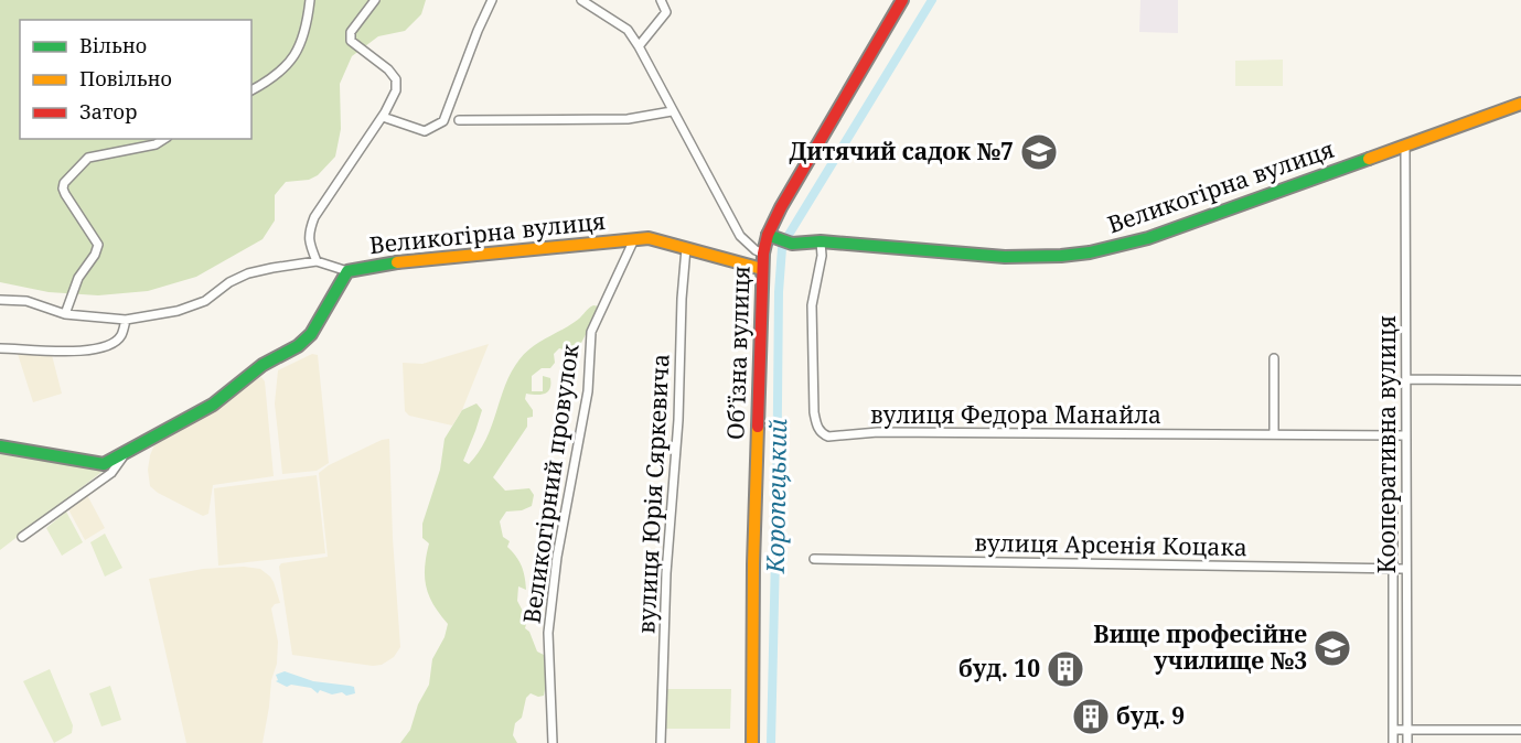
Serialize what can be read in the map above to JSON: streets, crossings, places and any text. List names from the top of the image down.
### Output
{
  "streets": {
    "street": [
      "Великогірна вулиця",
      "Обʼїзна вулиця",
      "вулиця Федора Манайла",
      "Кооперативна вулиця",
      "Великогірний провулок",
      "вулиця Юрія Сяркевича",
      "вулиця Арсенія Коцака"
    ]
  },
  "crossings": [
    ["Великогірна вулиця", "Обʼїзна вулиця"],
    ["Великогірна вулиця", "вулиця Федора Манайла"],
    ["Великогірна вулиця", "Кооперативна вулиця"],
    ["Великогірна вулиця", "Великогірний провулок"],
    ["Великогірна вулиця", "вулиця Юрія Сяркевича"],
    ["вулиця Федора Манайла", "Кооперативна вулиця"],
    ["Кооперативна вулиця", "вулиця Арсенія Коцака"]
  ],
  "water": ["Коропецький"],
  "places": {
    "school or university": ["Дитячий садок №7", "Вище професійне училище №3"],
    "building": ["буд. 10", "буд. 9"]
  },
  "legend": ["Вільно", "Повільно", "Затор"]
}
